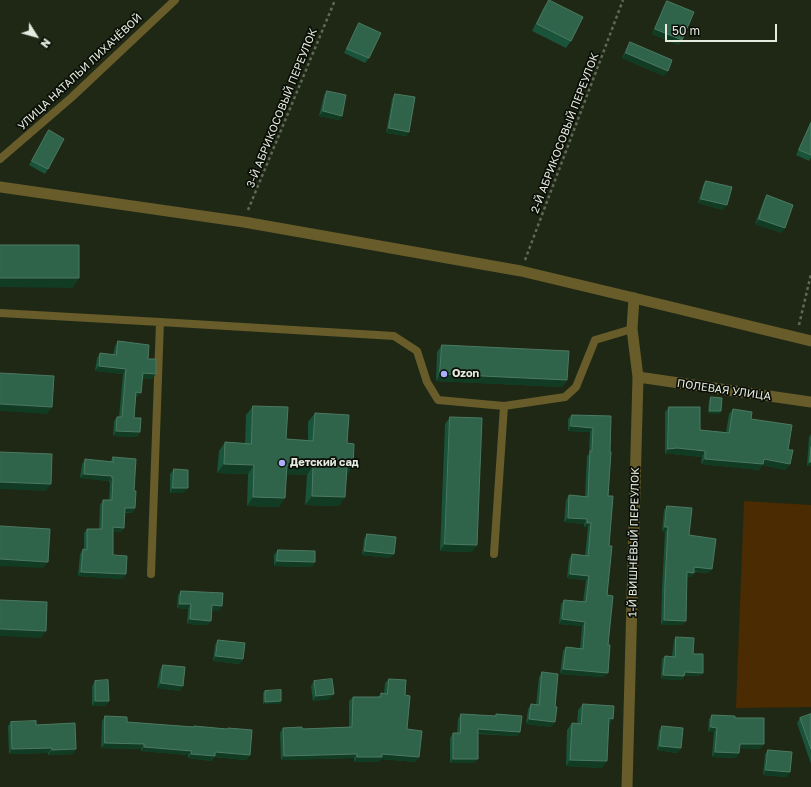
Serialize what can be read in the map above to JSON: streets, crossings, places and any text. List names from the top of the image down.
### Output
{
  "streets": {
    "street": ["ПОЛЕВАЯ УЛИЦА", "1-Й ВИШНЁВЫЙ ПЕРЕУЛОК"],
    "lane": ["УЛИЦА НАТАЛЬИ ЛИХАЧЁВОЙ"],
    "path": ["3-Й АБРИКОСОВЫЙ ПЕРЕУЛОК", "2-Й АБРИКОСОВЫЙ ПЕРЕУЛОК"]
  },
  "crossings": [
    ["ПОЛЕВАЯ УЛИЦА", "1-Й ВИШНЁВЫЙ ПЕРЕУЛОК"]
  ],
  "places": ["Ozon", "Детский сад"],
  "scale_bar": "50 m",
  "north": "bottom right"
}
